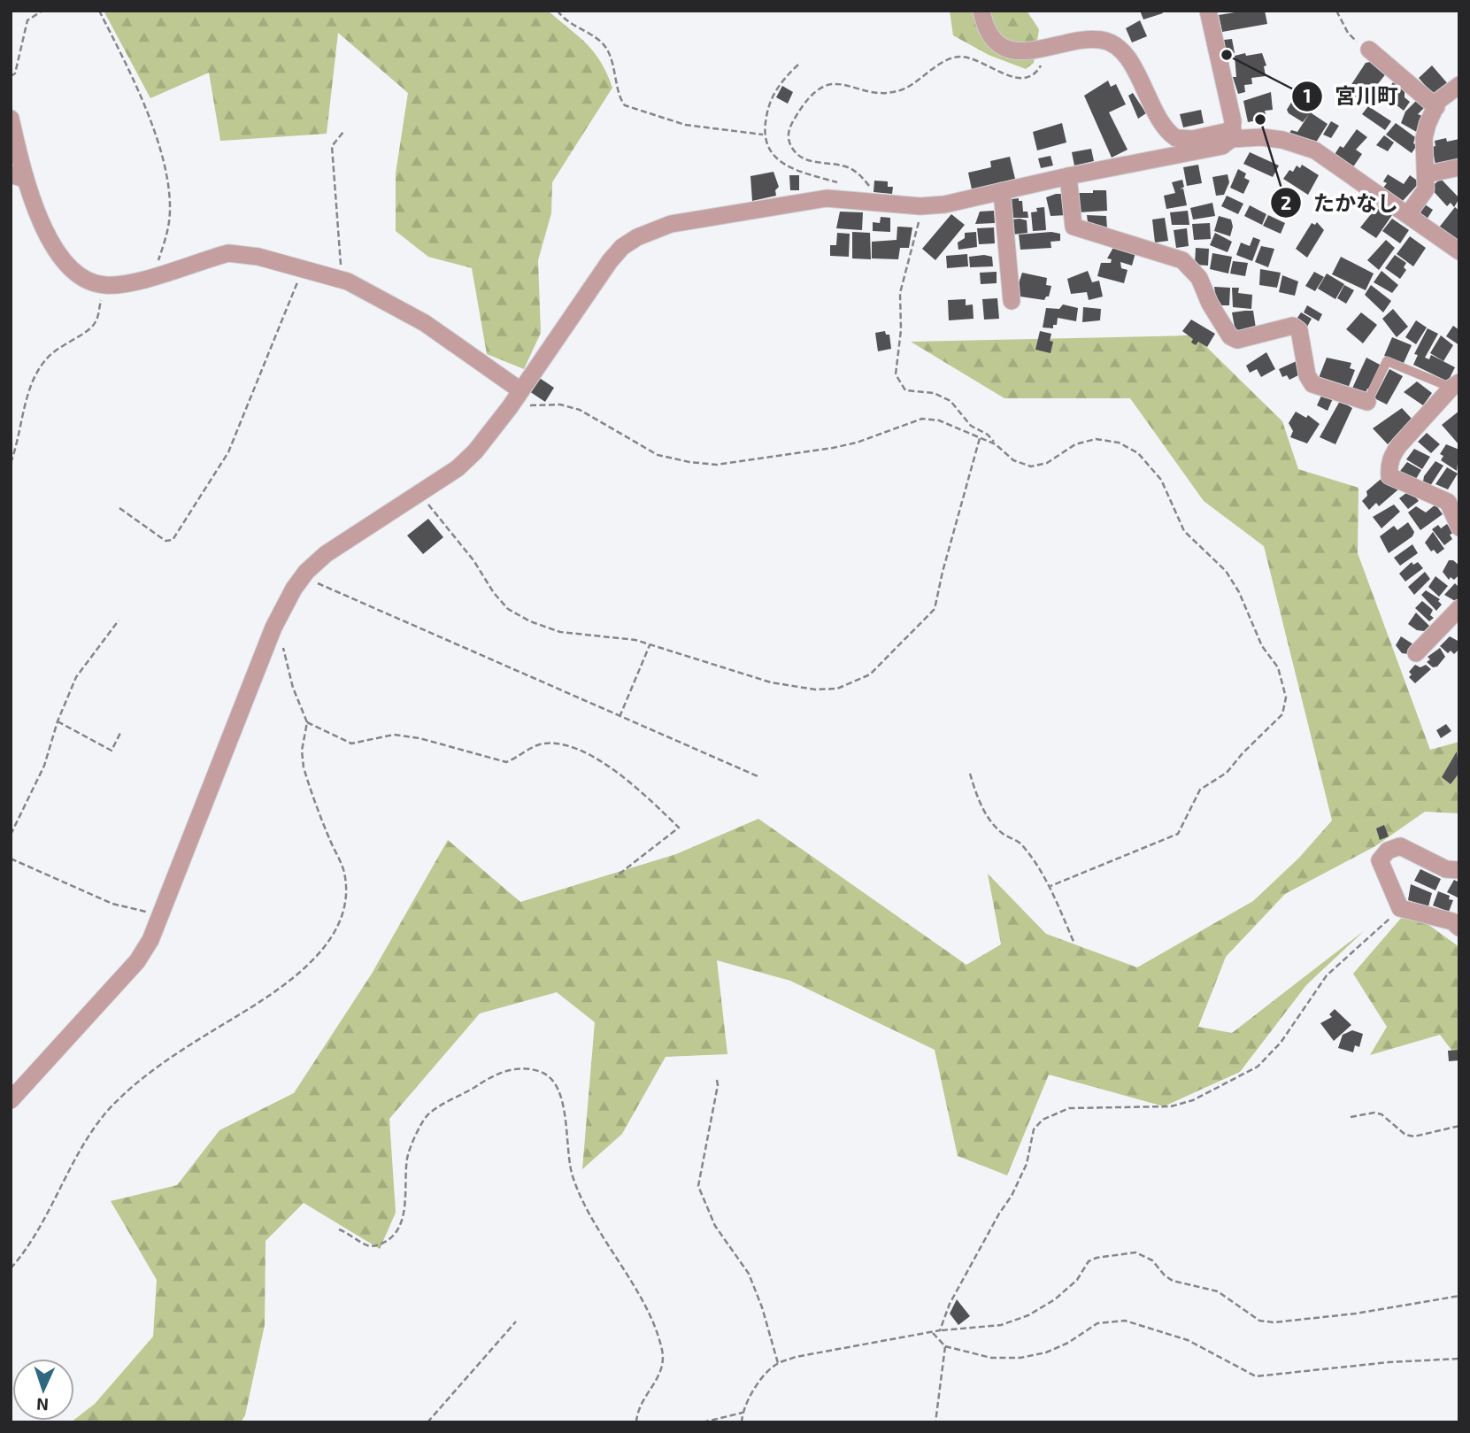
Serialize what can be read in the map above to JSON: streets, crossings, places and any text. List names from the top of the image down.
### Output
{
  "places": ["宮川町", "たかなし"],
  "north": "bottom"
}
